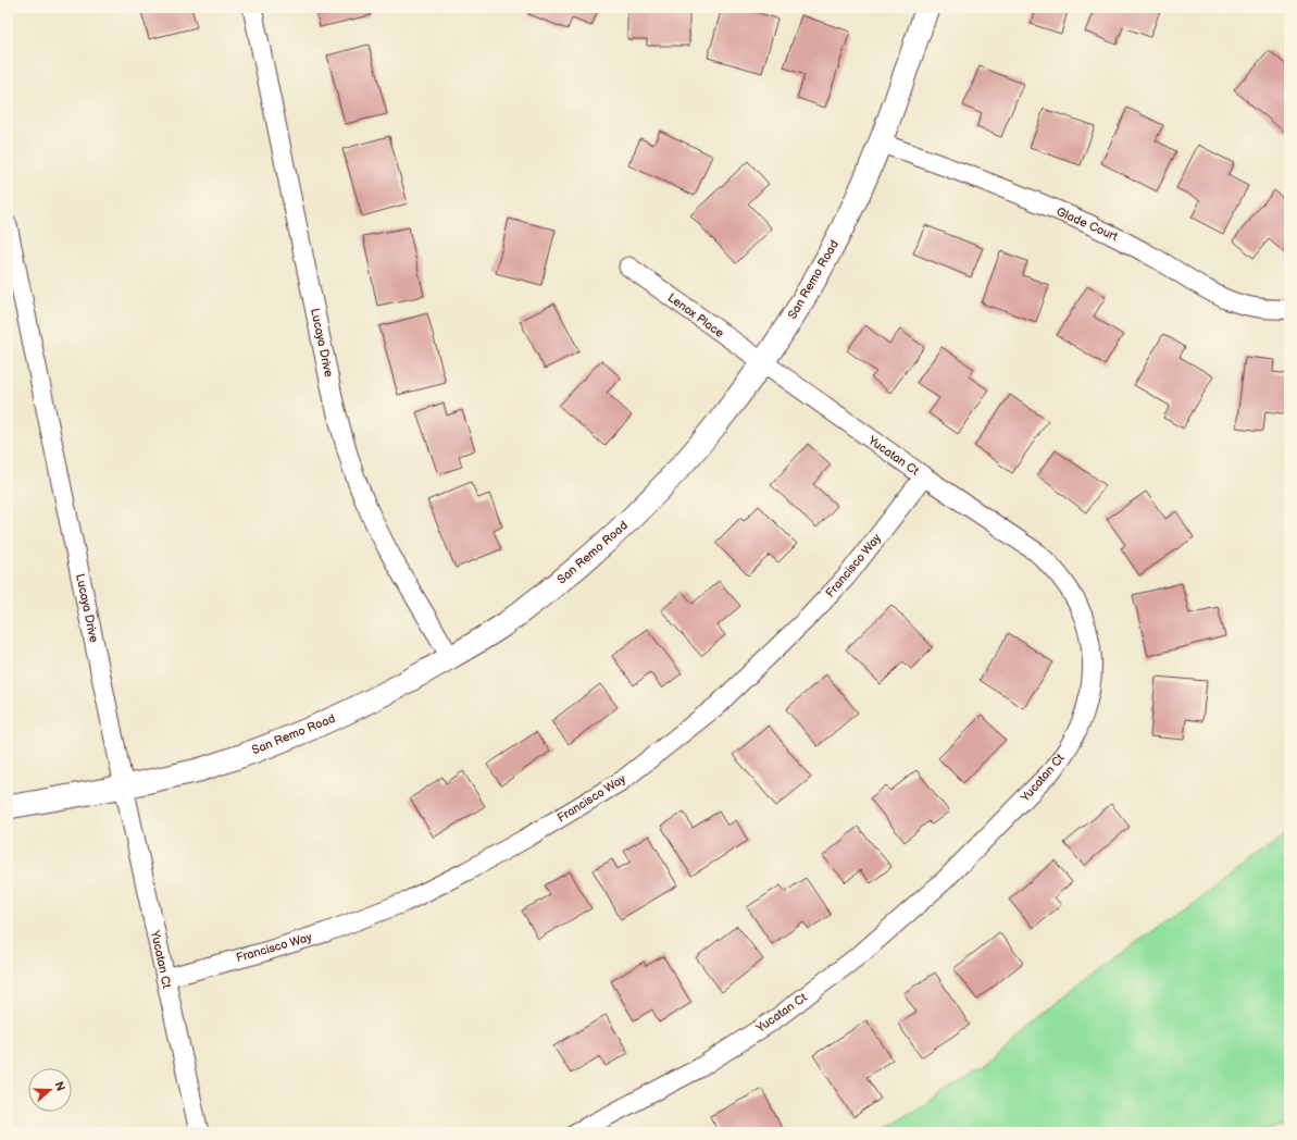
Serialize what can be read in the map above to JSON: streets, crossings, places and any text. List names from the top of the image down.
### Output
{
  "streets": {
    "street": [
      "Glade Court",
      "San Remo Road",
      "Lenox Place",
      "Lucaya Drive",
      "Yucatan Ct",
      "Francisco Way"
    ]
  },
  "crossings": [
    ["Glade Court", "San Remo Road"],
    ["San Remo Road", "Lenox Place"],
    ["San Remo Road", "Lucaya Drive"],
    ["San Remo Road", "Yucatan Ct"],
    ["Lenox Place", "Yucatan Ct"],
    ["Lucaya Drive", "Yucatan Ct"],
    ["Yucatan Ct", "Francisco Way"]
  ],
  "north": "right"
}
